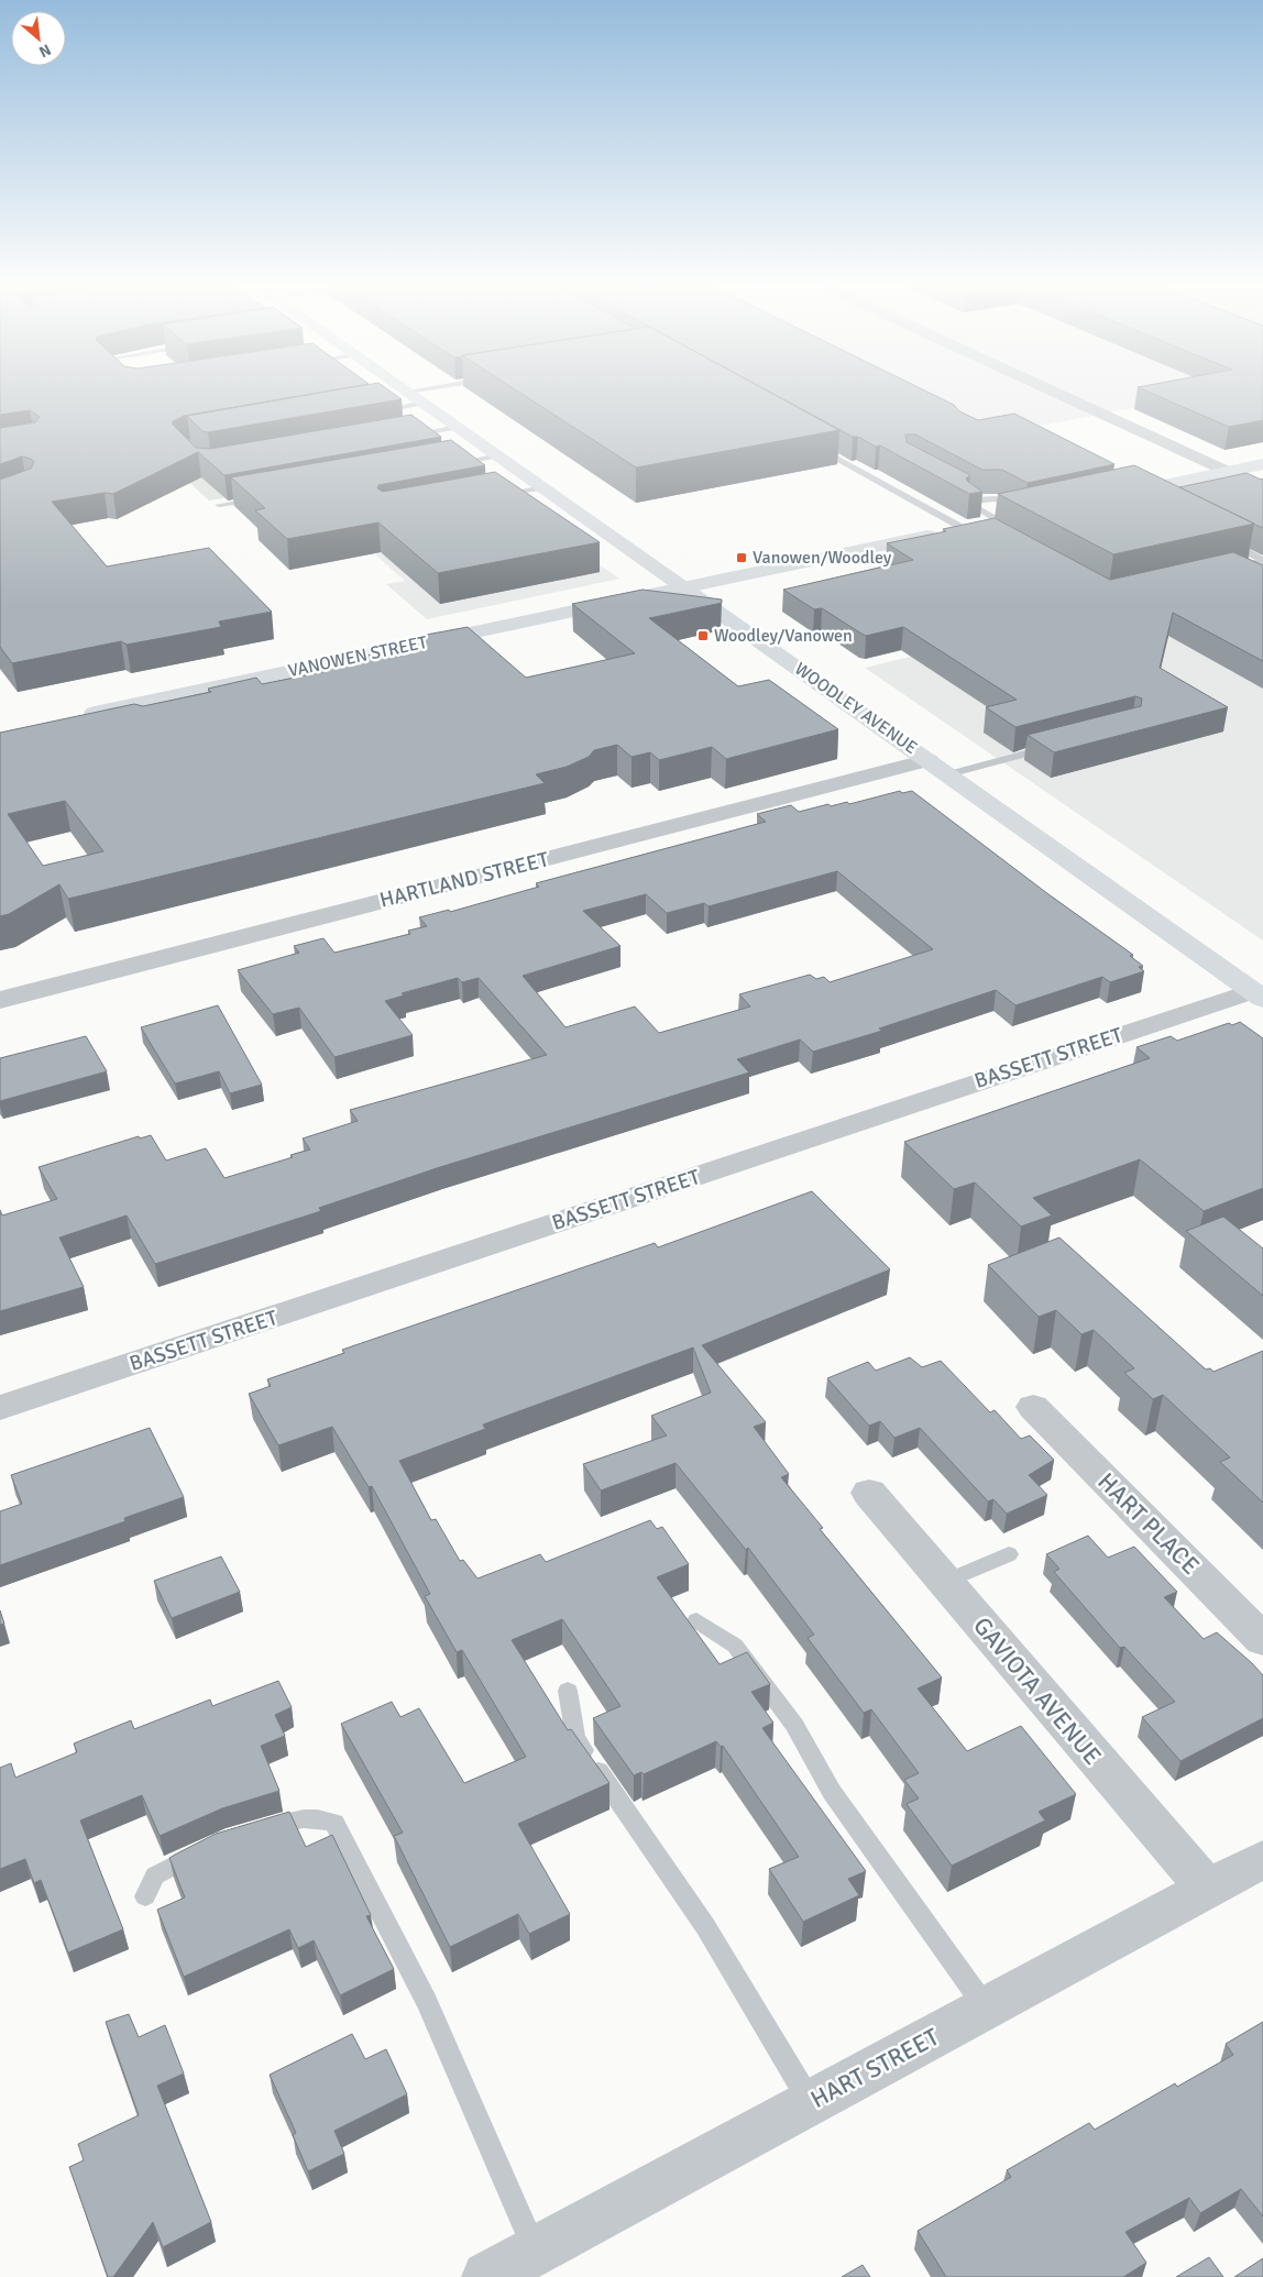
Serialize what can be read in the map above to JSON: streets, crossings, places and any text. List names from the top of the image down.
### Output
{
  "streets": {
    "main road": ["VANOWEN STREET", "WOODLEY AVENUE"],
    "street": [
      "HARTLAND STREET",
      "BASSETT STREET",
      "HART PLACE",
      "GAVIOTA AVENUE",
      "HART STREET"
    ]
  },
  "crossings": [
    ["VANOWEN STREET", "WOODLEY AVENUE"],
    ["WOODLEY AVENUE", "HARTLAND STREET"],
    ["WOODLEY AVENUE", "BASSETT STREET"],
    ["GAVIOTA AVENUE", "HART STREET"]
  ],
  "places": {
    "transit": ["Vanowen/Woodley", "Woodley/Vanowen"]
  },
  "north": "bottom right"
}
